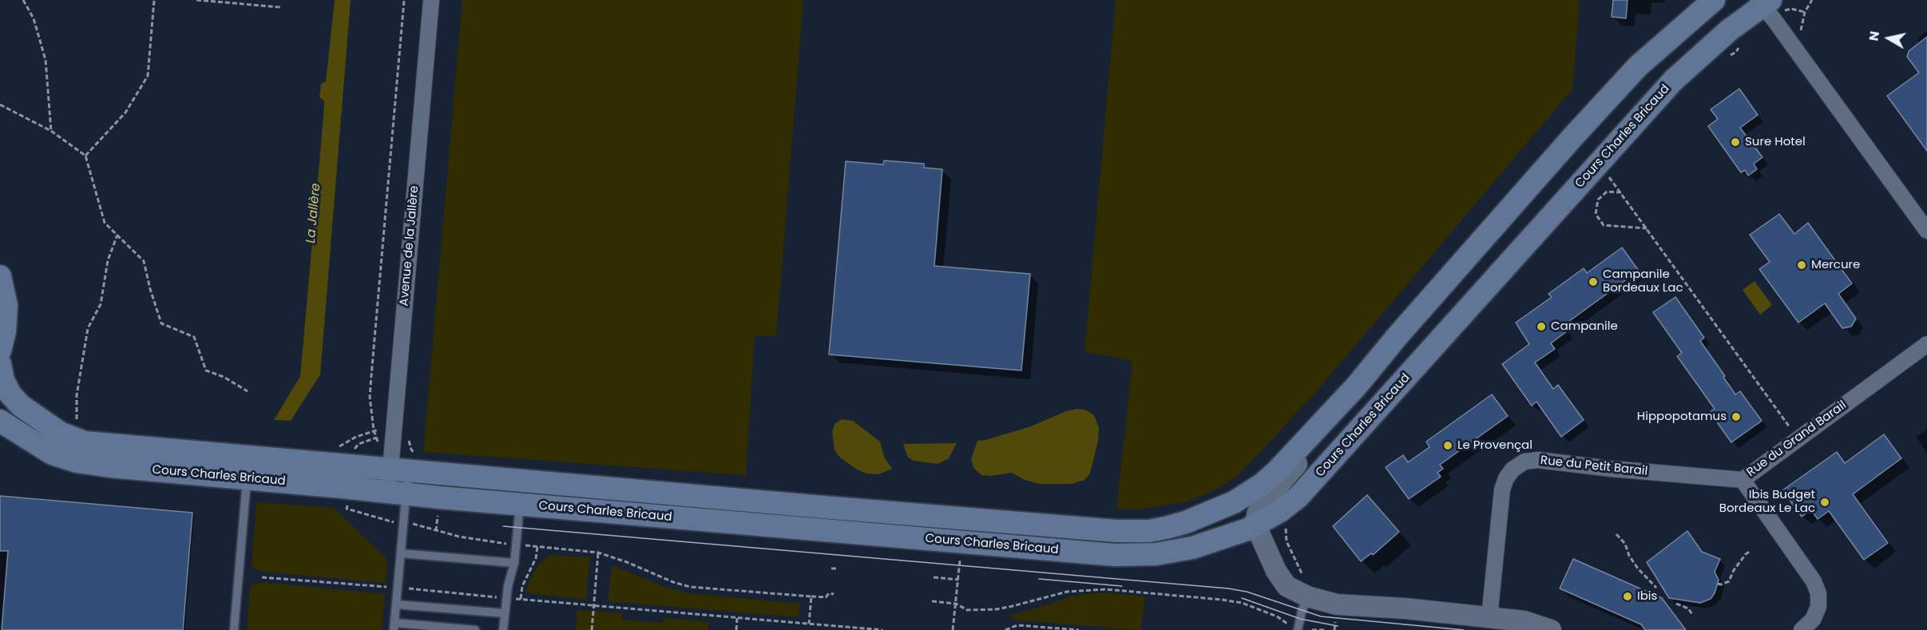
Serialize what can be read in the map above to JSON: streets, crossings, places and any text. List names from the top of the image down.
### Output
{
  "streets": {
    "main road": ["Cours Charles Bricaud"],
    "street": ["Avenue de la Jallère", "Rue du Grand Barail", "Rue du Petit Barail"]
  },
  "crossings": [
    ["Cours Charles Bricaud", "Avenue de la Jallère"],
    ["Rue du Grand Barail", "Rue du Petit Barail"]
  ],
  "water": ["La Jallère"],
  "places": [
    "Sure Hotel",
    "Mercure",
    "Campanile Bordeaux Lac",
    "Campanile",
    "Hippopotamus",
    "Le Provençal",
    "Ibis Budget Bordeaux Le Lac",
    "Ibis"
  ],
  "north": "left"
}
